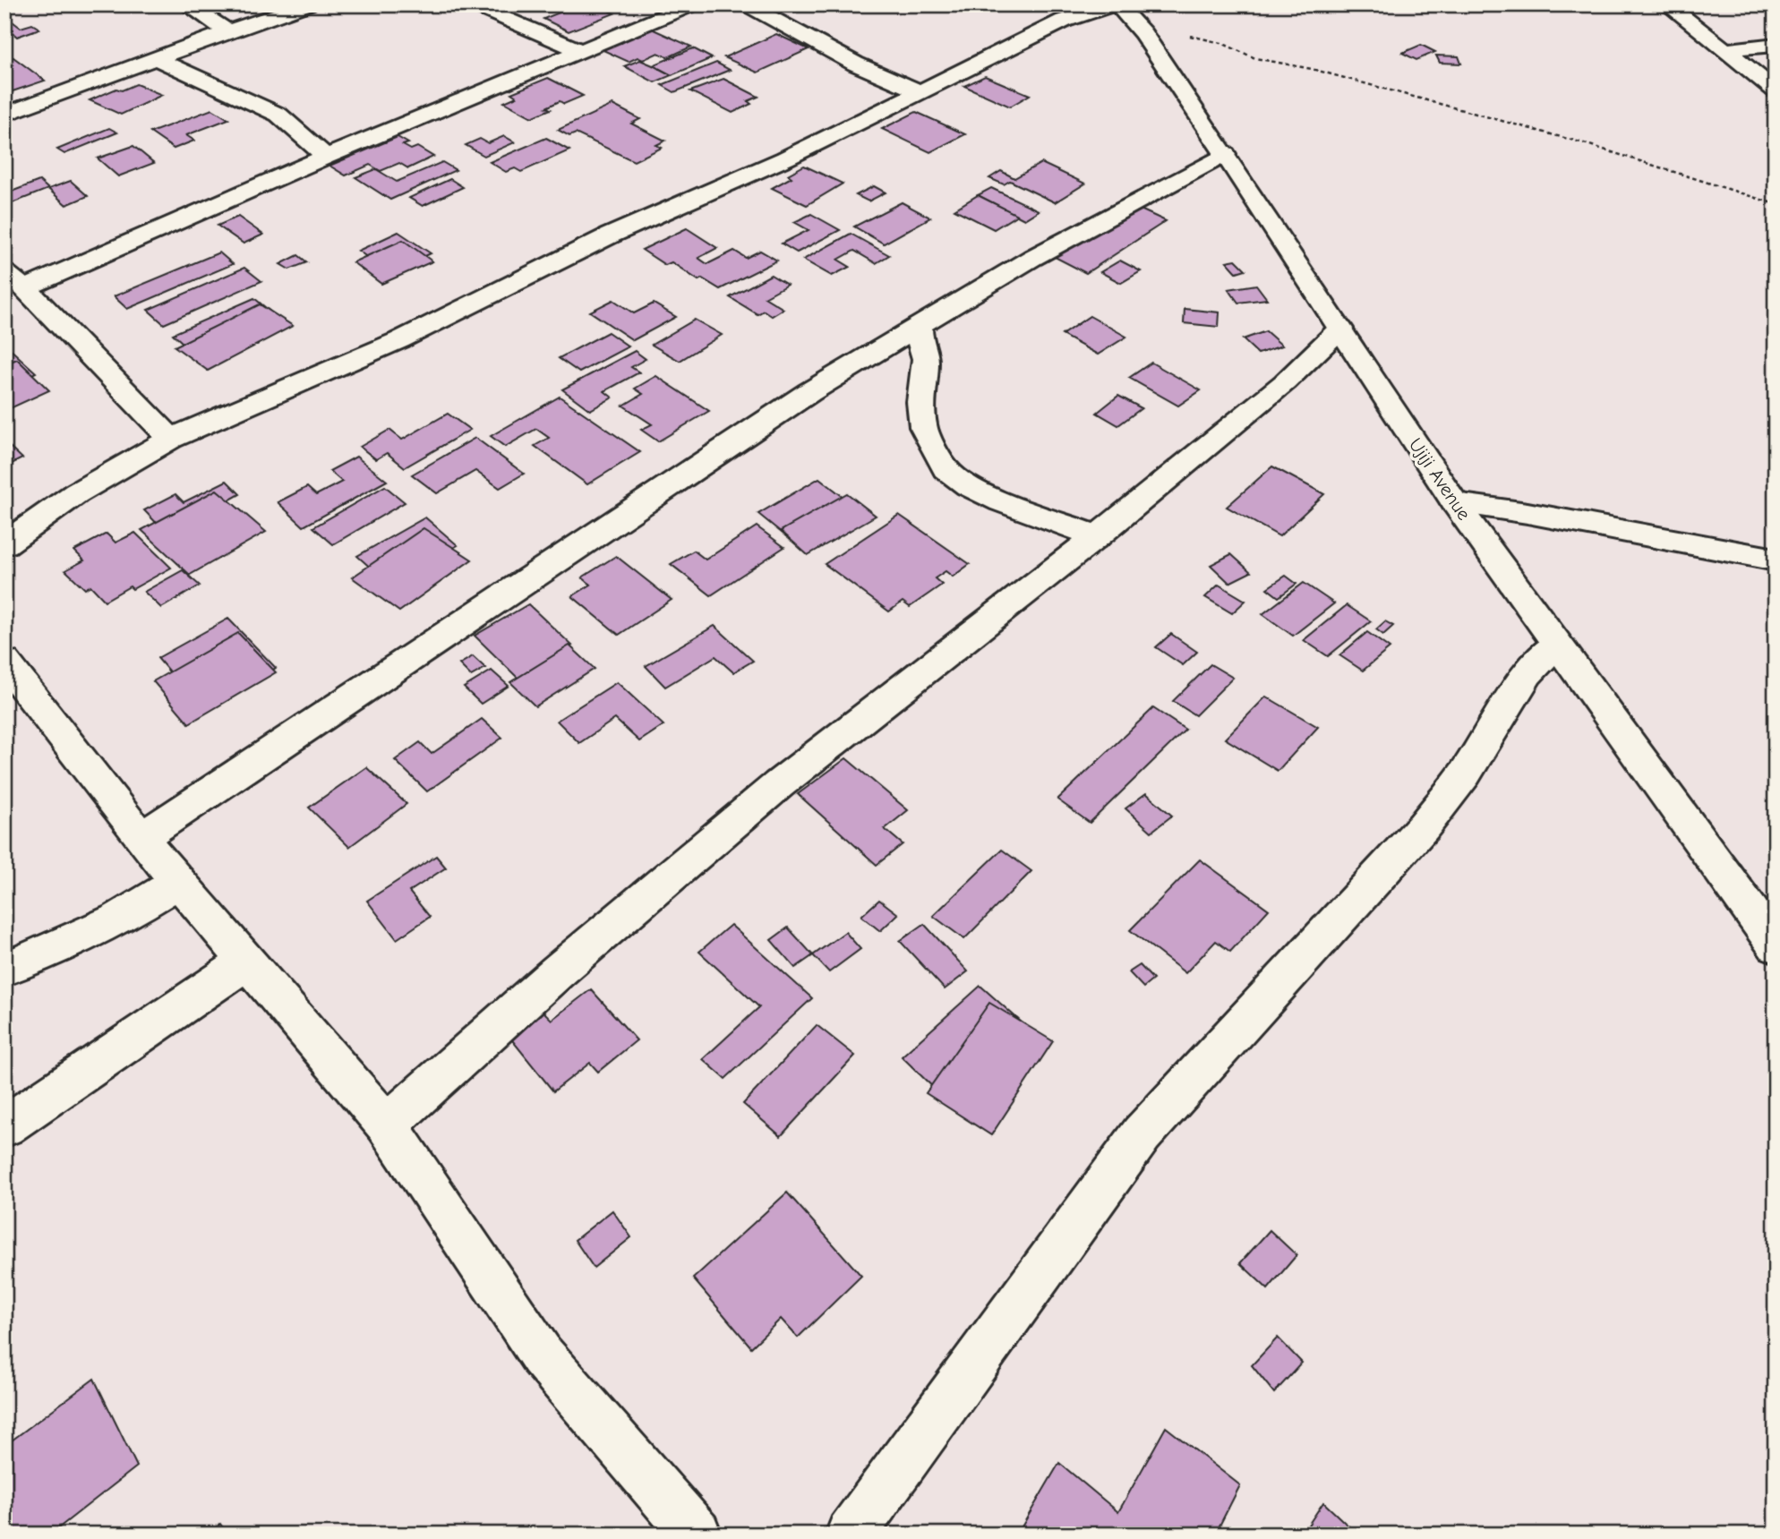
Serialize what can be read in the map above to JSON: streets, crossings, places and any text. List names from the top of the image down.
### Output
{
  "streets": {
    "street": ["Ujiji Avenue"]
  }
}
